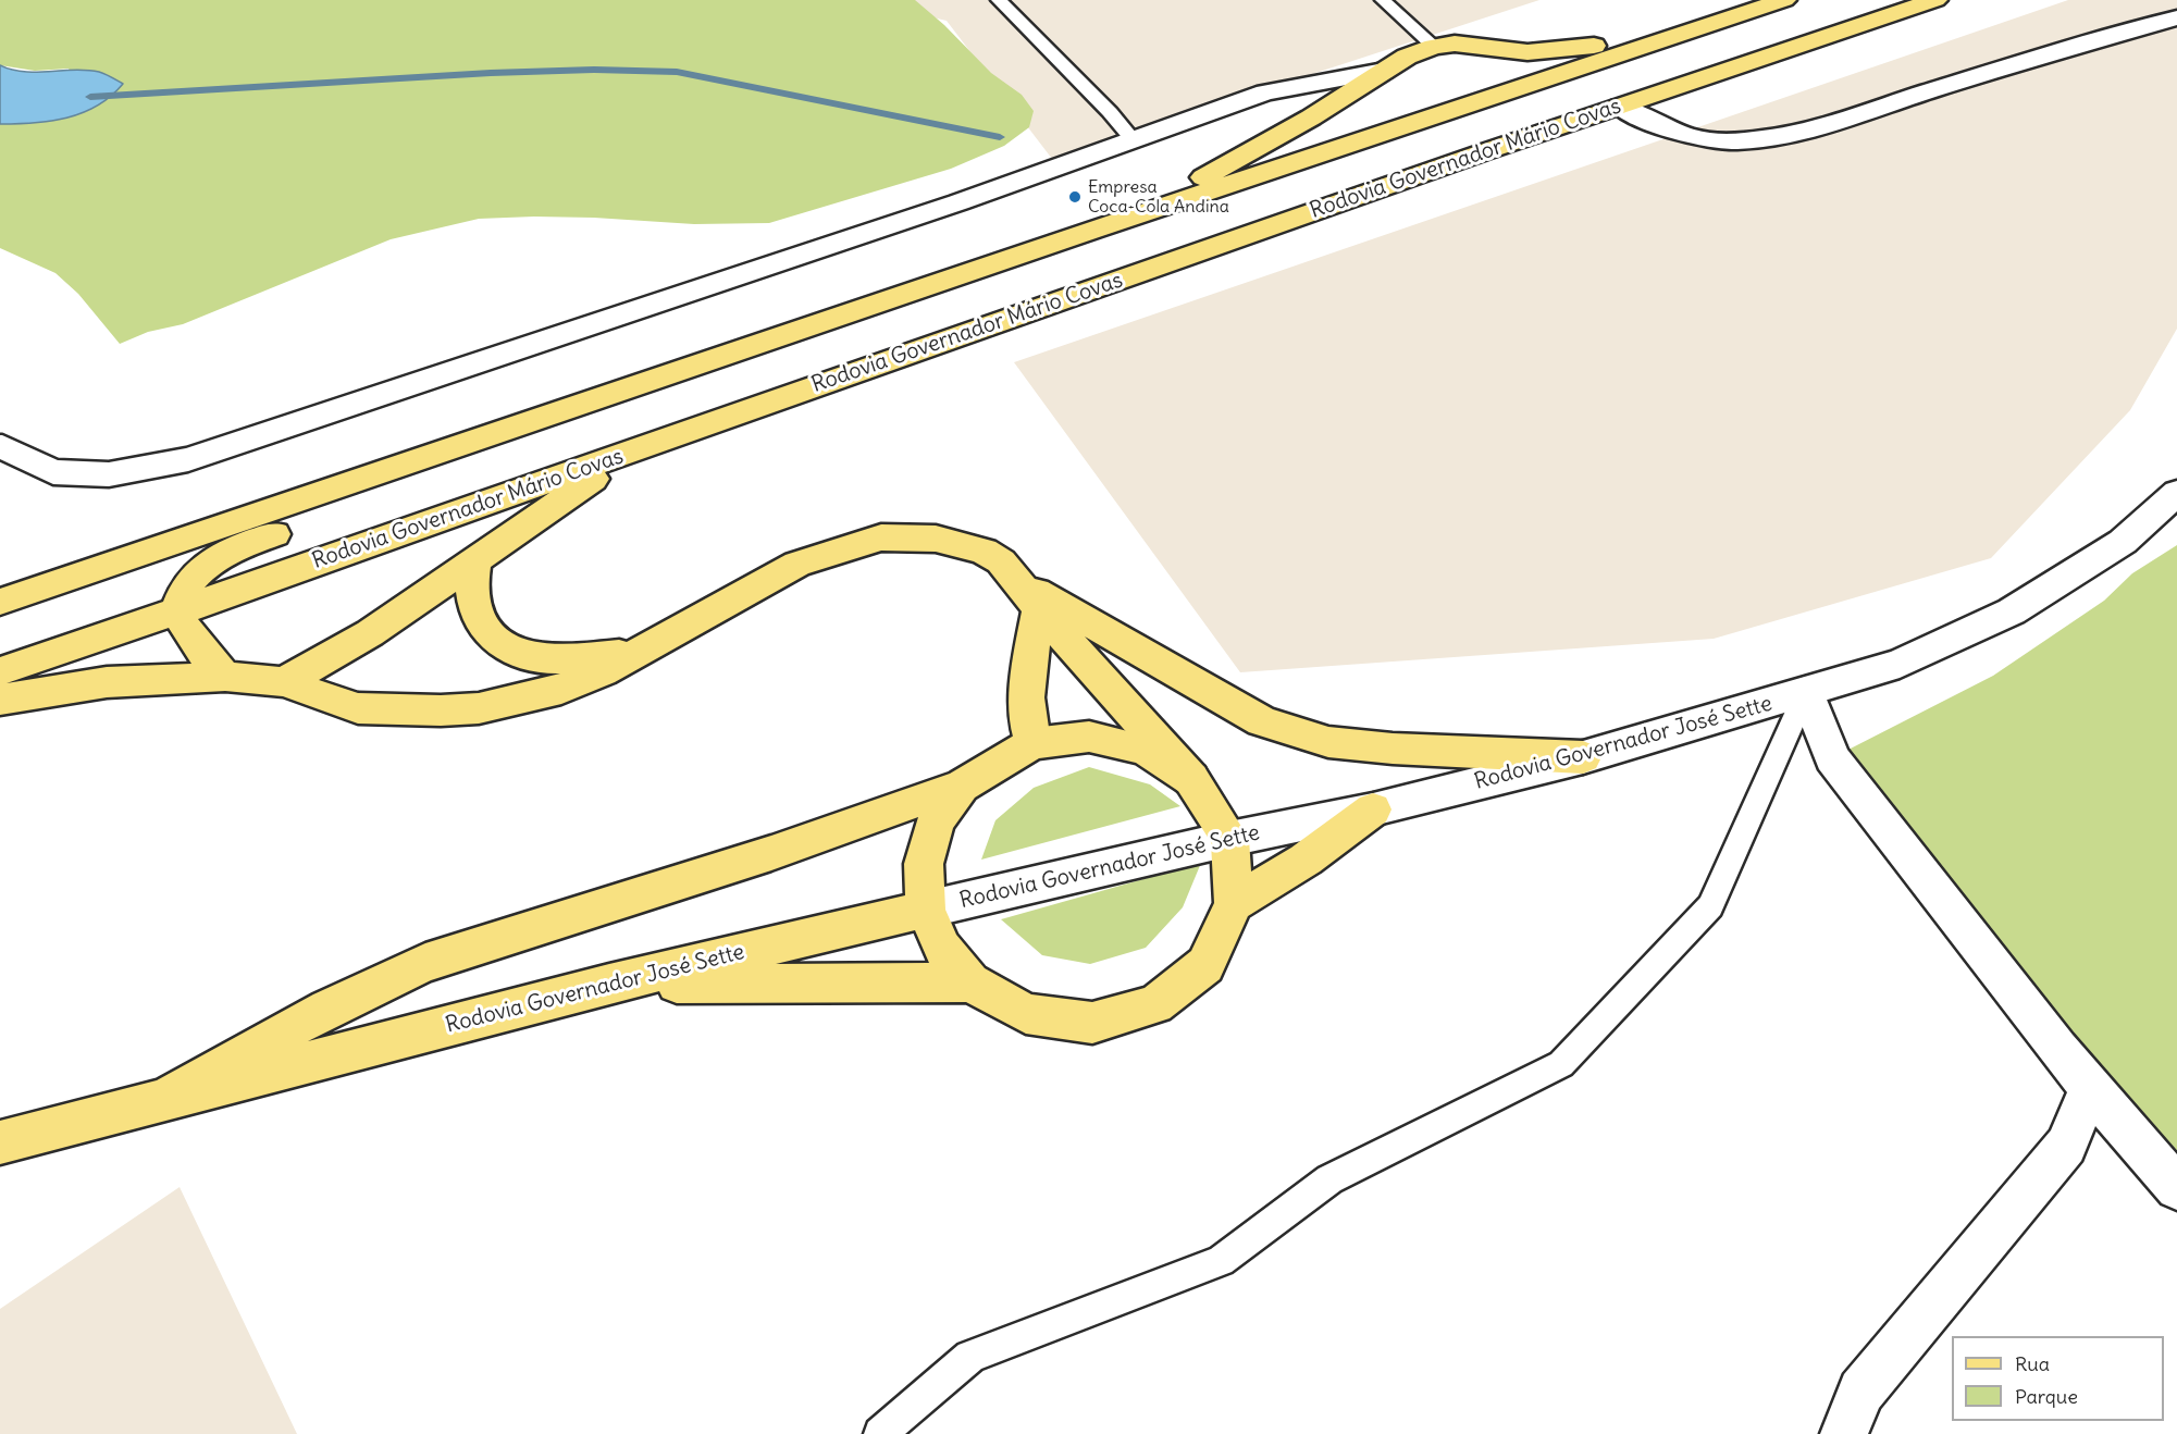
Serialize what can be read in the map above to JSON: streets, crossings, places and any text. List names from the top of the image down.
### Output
{
  "streets": {
    "main road": ["Rodovia Governador Mário Covas", "Rodovia Governador José Sette"]
  },
  "places": ["Empresa Coca-Cola Andina"],
  "legend": ["Rua", "Parque"]
}
